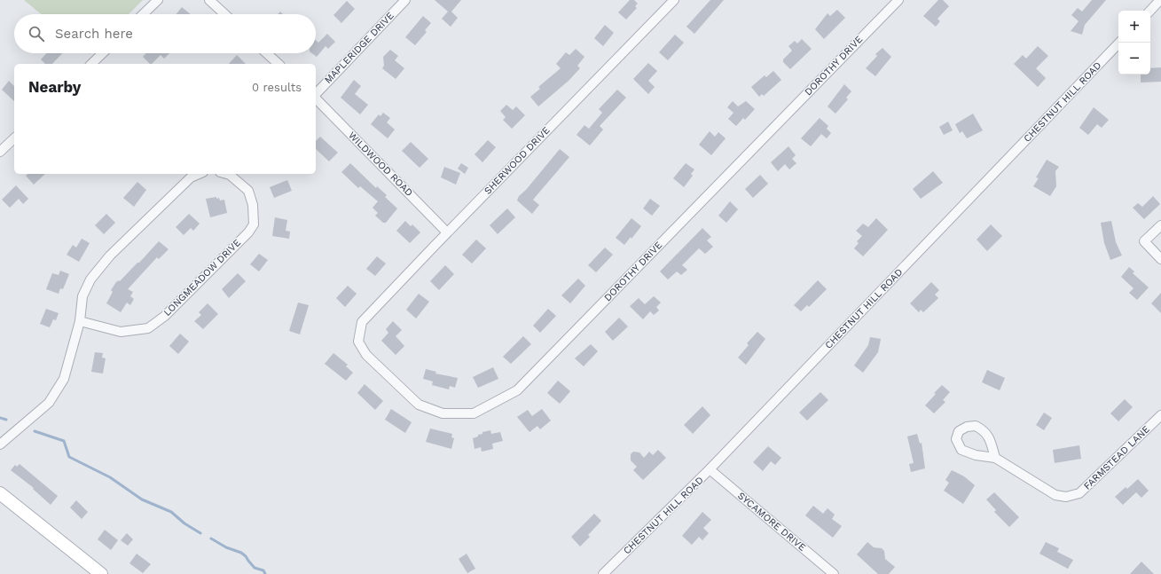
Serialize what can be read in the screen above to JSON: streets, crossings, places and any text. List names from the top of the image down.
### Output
{
  "streets": {
    "street": [
      "MAPLERIDGE DRIVE",
      "DOROTHY DRIVE",
      "CHESTNUT HILL ROAD",
      "SHERWOOD DRIVE",
      "WILDWOOD ROAD",
      "LONGMEADOW DRIVE",
      "FARMSTEAD LANE",
      "SYCAMORE DRIVE"
    ]
  },
  "crossings": [
    ["DOROTHY DRIVE", "SHERWOOD DRIVE"],
    ["CHESTNUT HILL ROAD", "SYCAMORE DRIVE"],
    ["SHERWOOD DRIVE", "WILDWOOD ROAD"]
  ],
  "page": {
    "map_buttons": ["+", "−"],
    "search": "Search here",
    "heading": ["Nearby", "0 results"]
  }
}
